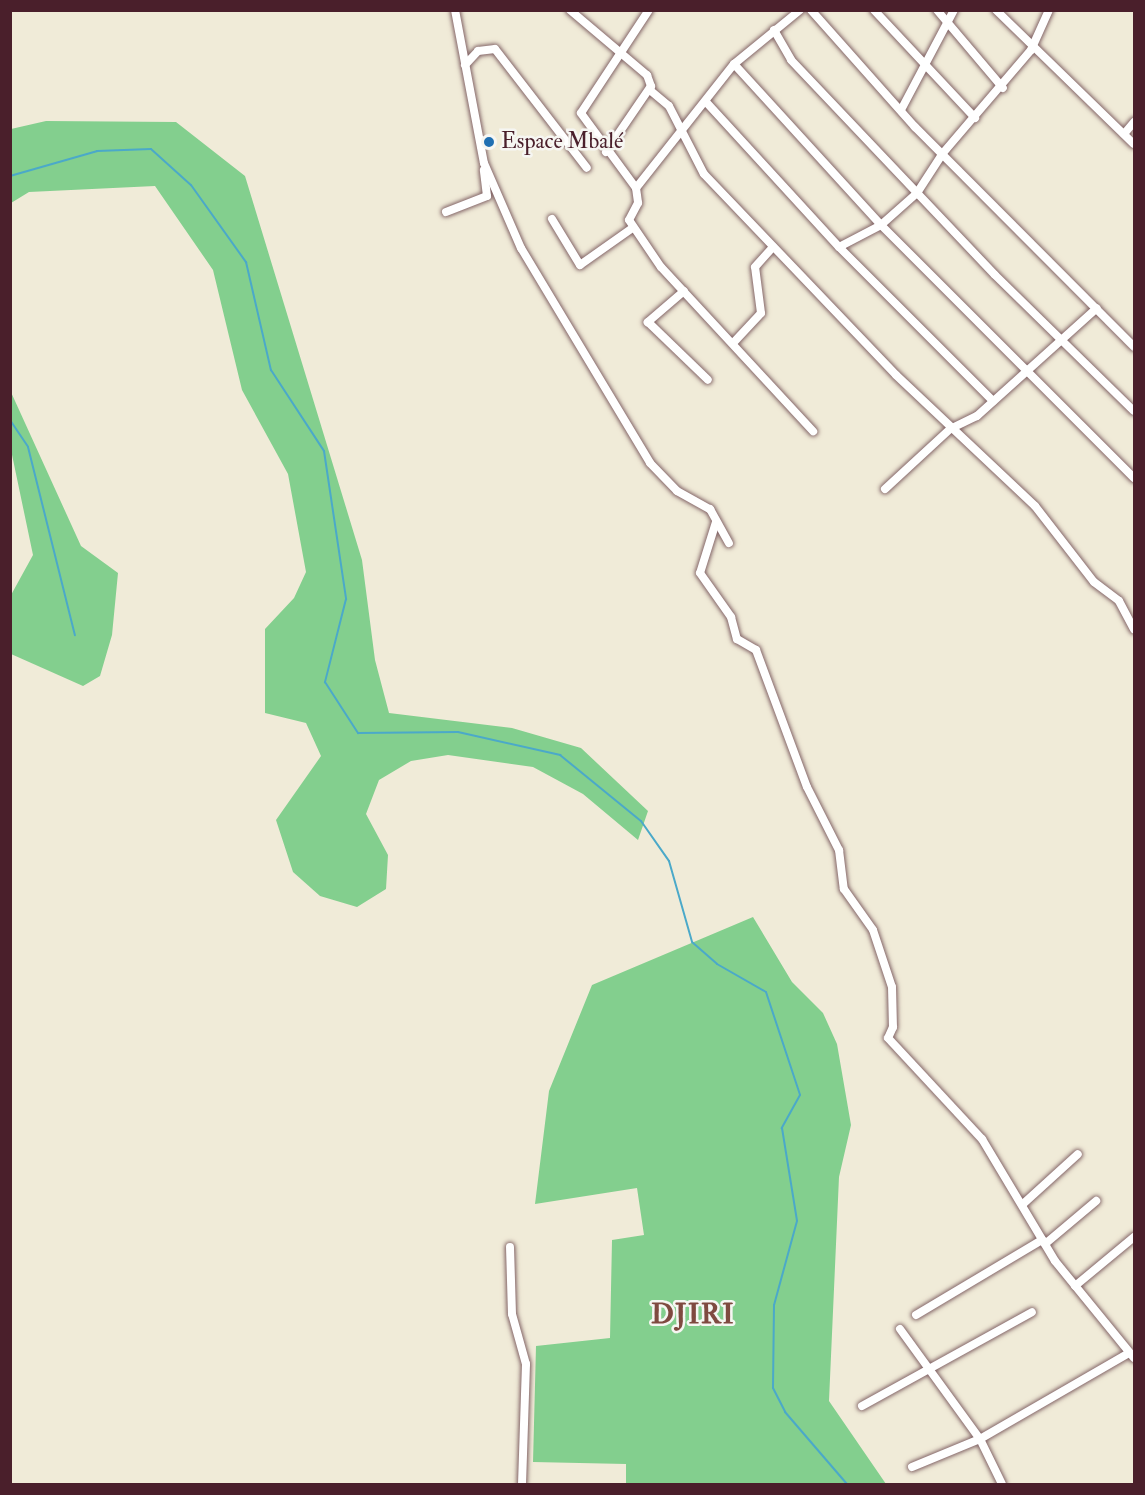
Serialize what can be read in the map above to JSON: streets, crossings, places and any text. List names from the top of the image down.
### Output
{
  "districts": ["DJIRI"],
  "places": ["Espace Mbalé"]
}
